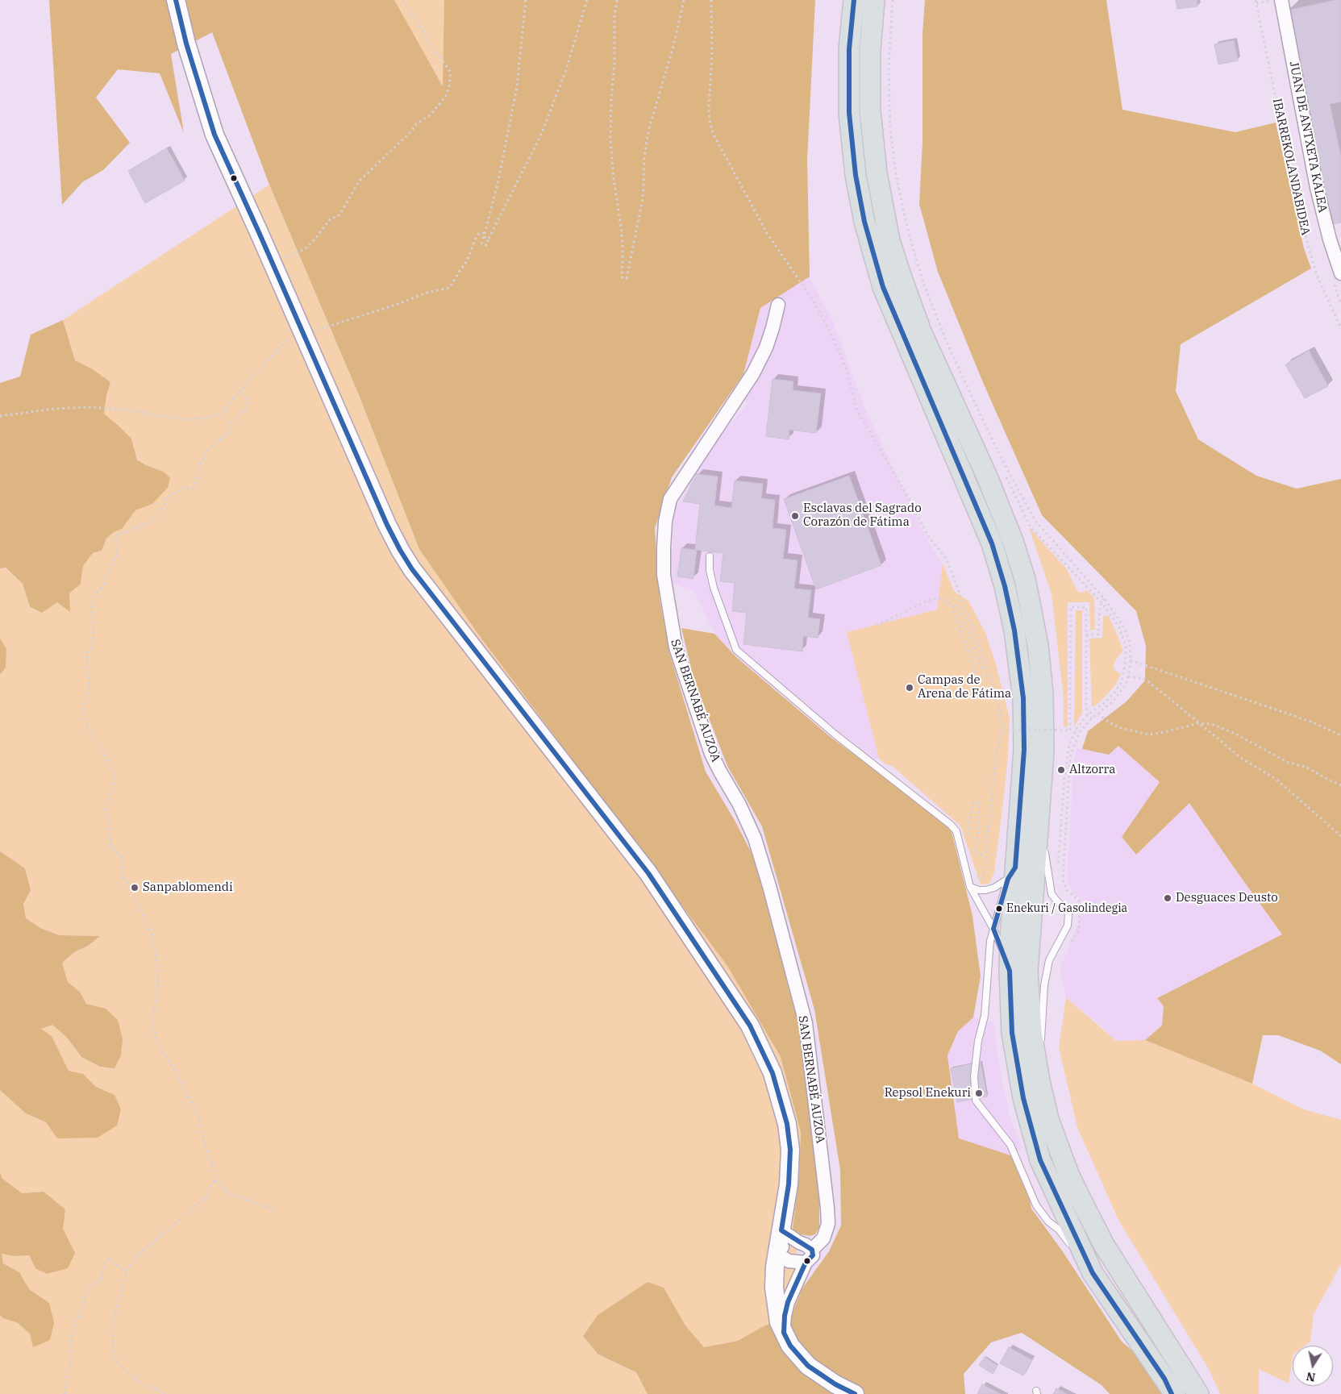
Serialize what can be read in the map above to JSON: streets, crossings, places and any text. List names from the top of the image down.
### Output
{
  "streets": {
    "street": ["JUAN DE ANTXETA KALEA", "SAN BERNABÉ AUZOA"],
    "path": ["IBARREKOLANDABIDEA"]
  },
  "places": [
    "Esclavas del Sagrado Corazón de Fátima",
    "Campas de Arena de Fátima",
    "Altzorra",
    "Sanpablomendi",
    "Desguaces Deusto",
    "Enekuri / Gasolindegia",
    "Repsol Enekuri"
  ],
  "north": "bottom"
}
